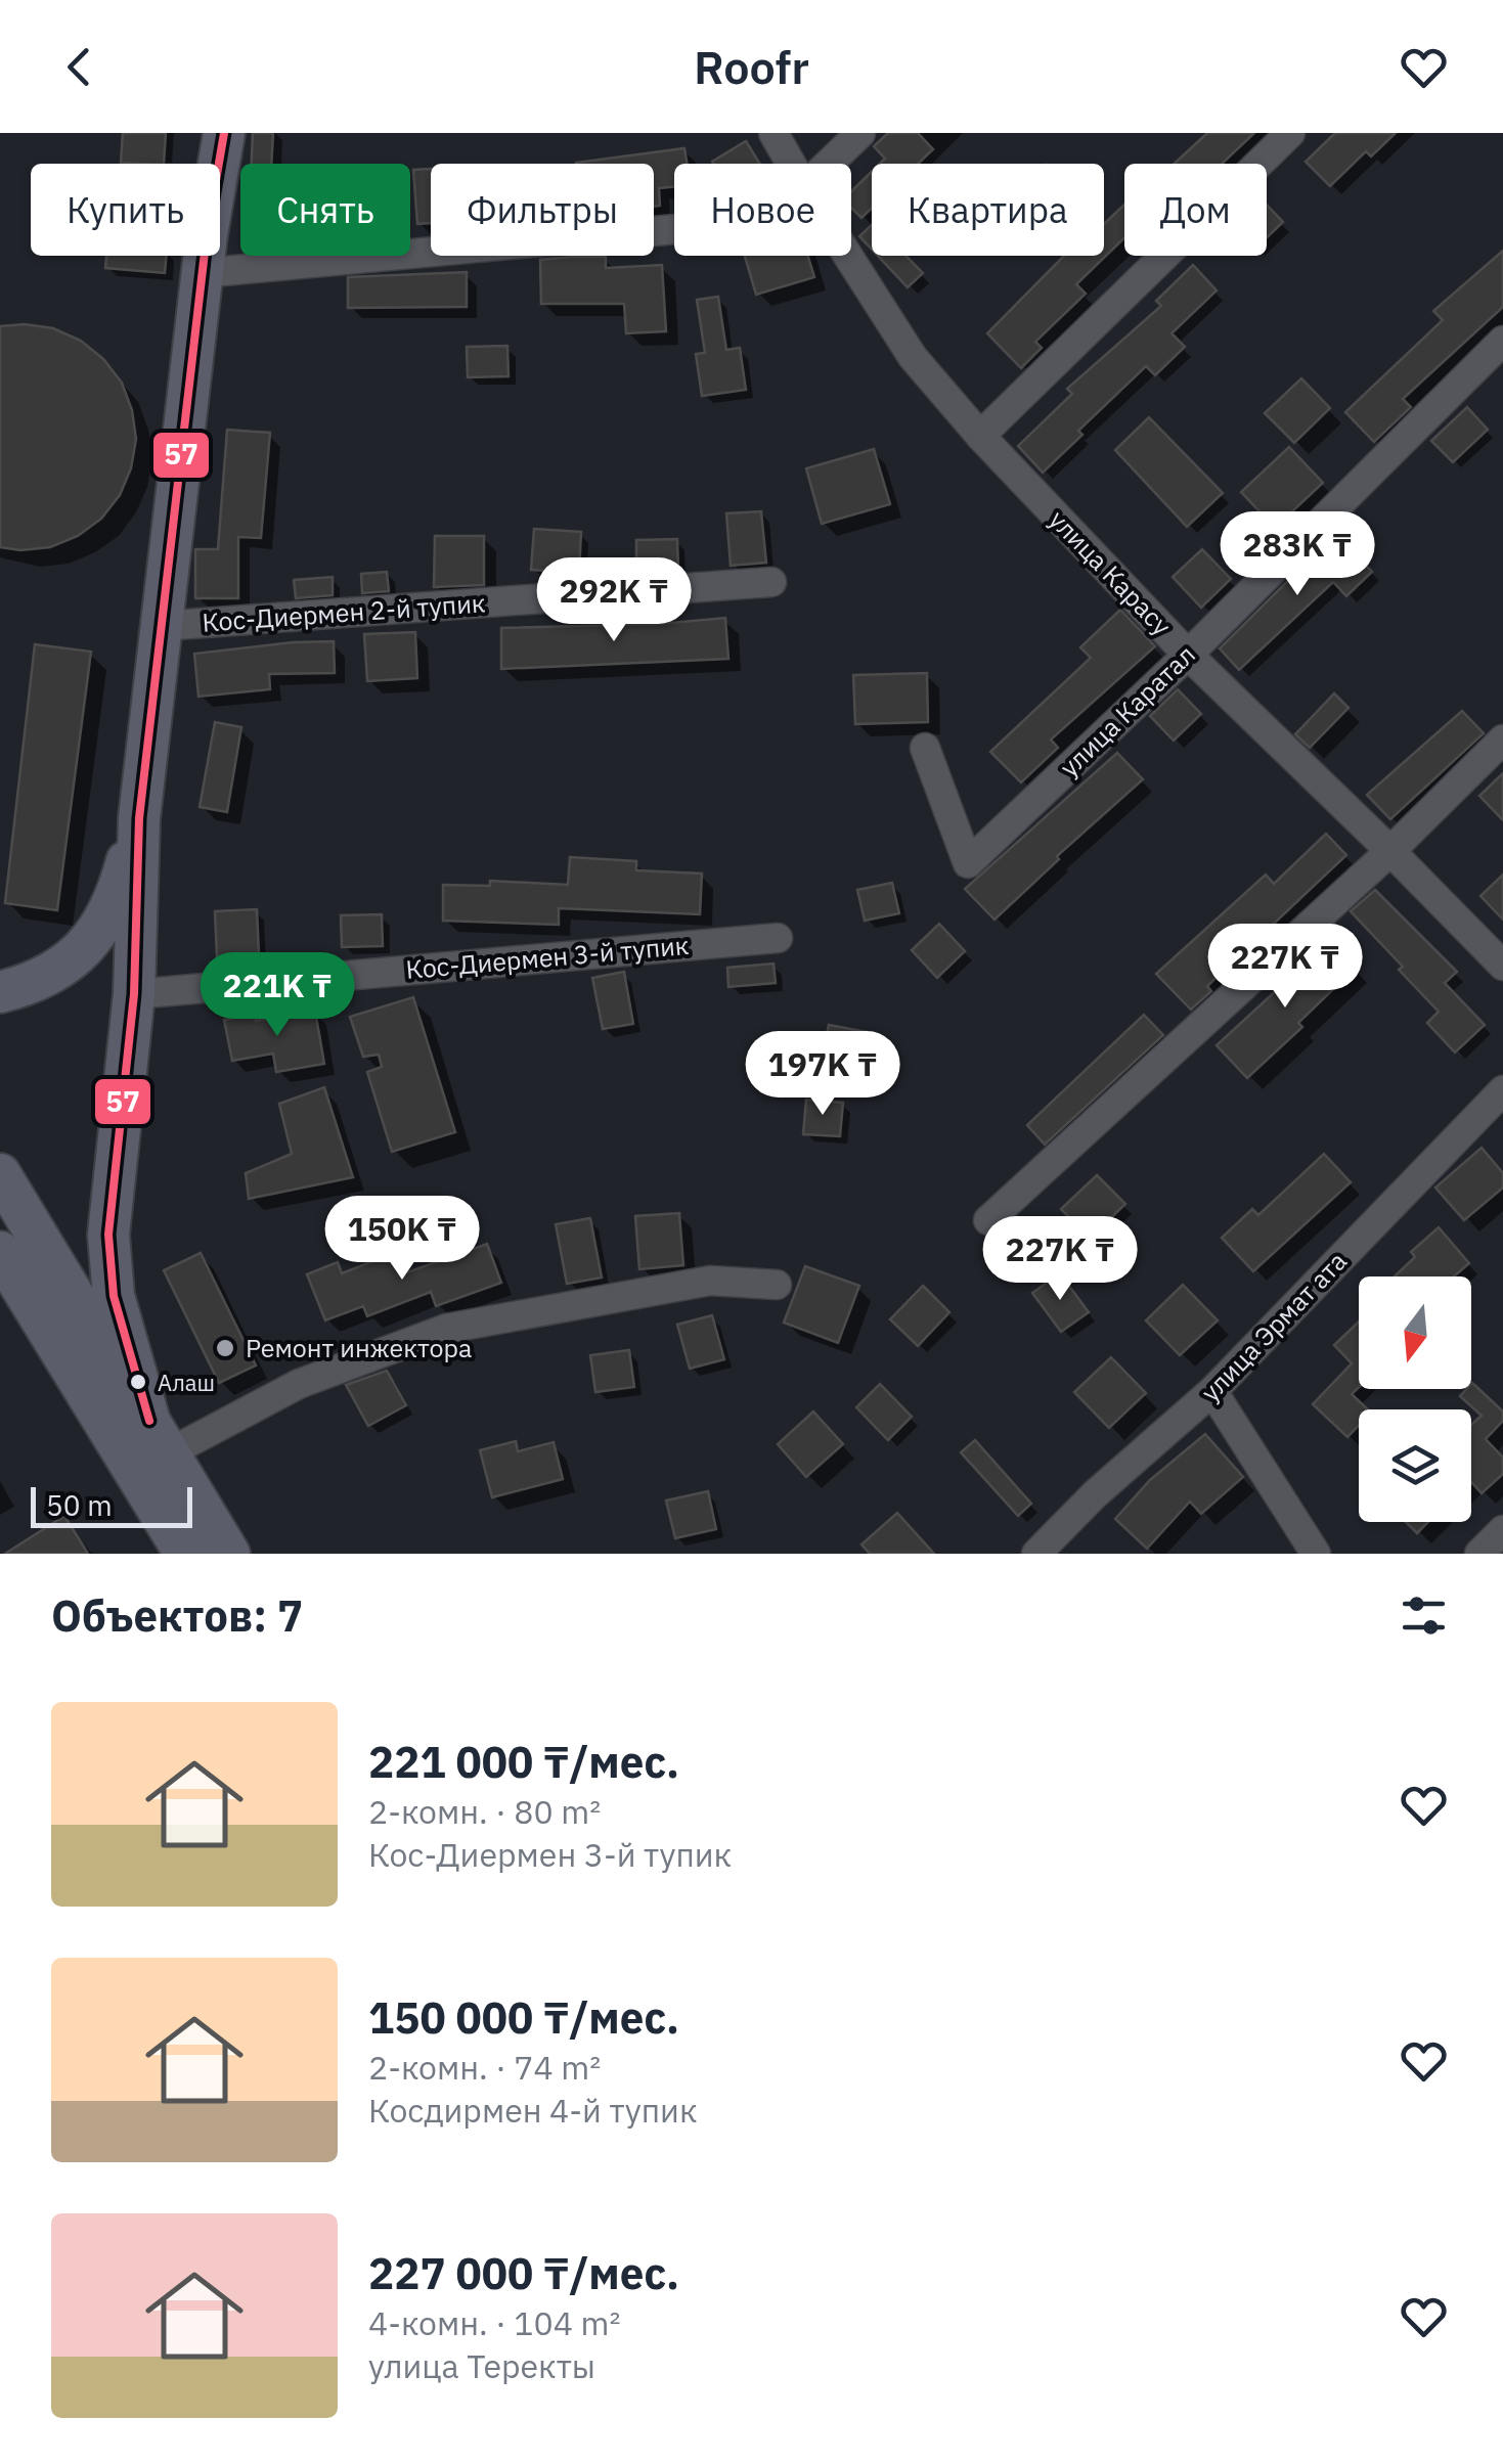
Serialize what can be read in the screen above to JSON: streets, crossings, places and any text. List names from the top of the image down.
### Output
{
  "streets": {
    "street": [
      "улица Карасу",
      "Кос-Диермен 2-й тупик",
      "улица Каратал",
      "Кос-Диермен 3-й тупик",
      "улица Эрмат ата"
    ]
  },
  "crossings": [
    ["улица Карасу", "улица Каратал"]
  ],
  "places": ["Ремонт инжектора", "Алаш"],
  "lines": ["transit line 57"],
  "scale_bar": "50 m",
  "north": "bottom",
  "page": {
    "header": "Roofr",
    "chip": [
      "Купить",
      "Снять",
      "Фильтры",
      "Новое",
      "Квартира",
      "Дом"
    ],
    "price": [
      "283K ₸",
      "292K ₸",
      "227K ₸",
      "221K ₸",
      "197K ₸",
      "150K ₸",
      "227K ₸"
    ],
    "scale": "50 m",
    "heading": "Объектов: 7",
    "list": [
      {
        "name": "221 000 ₸/мес.",
        "note": "2-комн. · 80 m² · Кос-Диермен 3-й тупик"
      },
      {
        "name": "150 000 ₸/мес.",
        "note": "2-комн. · 74 m² · Косдирмен 4-й тупик"
      },
      {
        "name": "227 000 ₸/мес.",
        "note": "4-комн. · 104 m² · улица Теректы"
      }
    ]
  }
}
